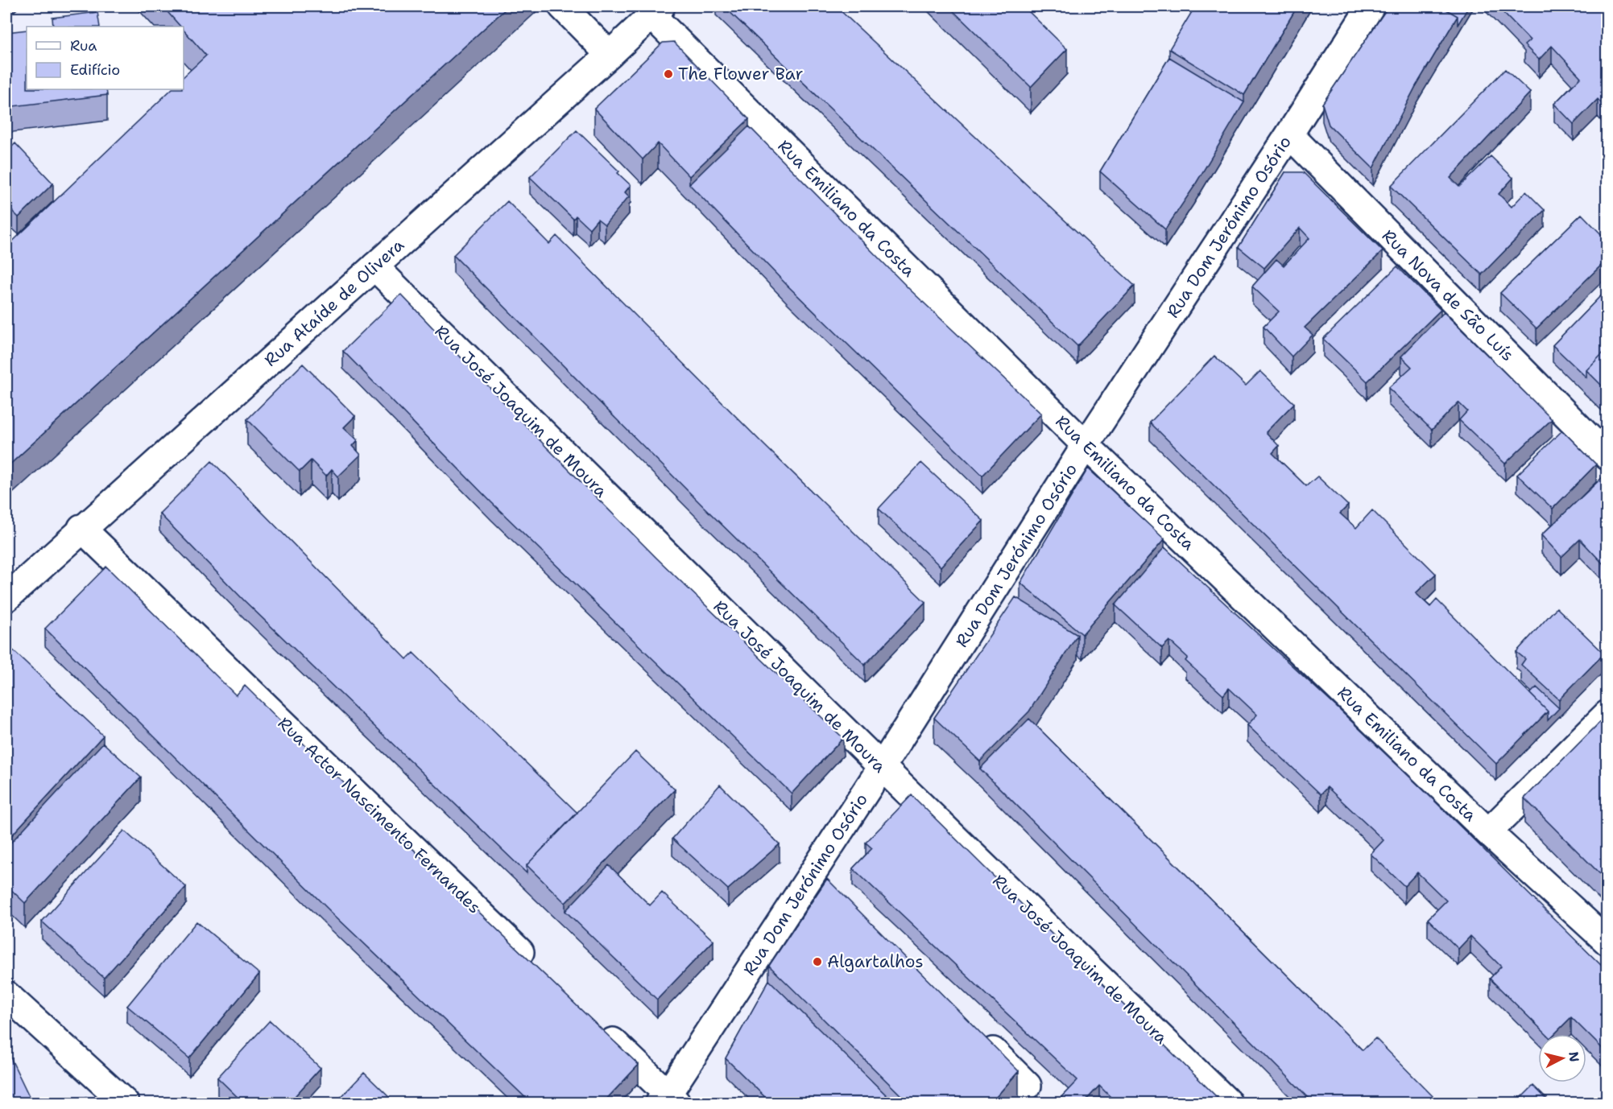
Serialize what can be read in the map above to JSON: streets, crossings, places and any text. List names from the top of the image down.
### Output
{
  "streets": {
    "street": [
      "Rua Emiliano da Costa",
      "Rua Dom Jerónimo Osório",
      "Rua Nova de São Luís",
      "Rua Ataíde de Olivera",
      "Rua José Joaquim de Moura",
      "Rua Actor Nascimento Fernandes"
    ]
  },
  "crossings": [
    ["Rua Emiliano da Costa", "Rua Dom Jerónimo Osório"],
    ["Rua Emiliano da Costa", "Rua Ataíde de Olivera"],
    ["Rua Dom Jerónimo Osório", "Rua Nova de São Luís"],
    ["Rua Dom Jerónimo Osório", "Rua José Joaquim de Moura"],
    ["Rua Ataíde de Olivera", "Rua José Joaquim de Moura"],
    ["Rua Ataíde de Olivera", "Rua Actor Nascimento Fernandes"]
  ],
  "places": ["The Flower Bar", "Algartalhos"],
  "legend": ["Rua", "Edifício"],
  "north": "right"
}
